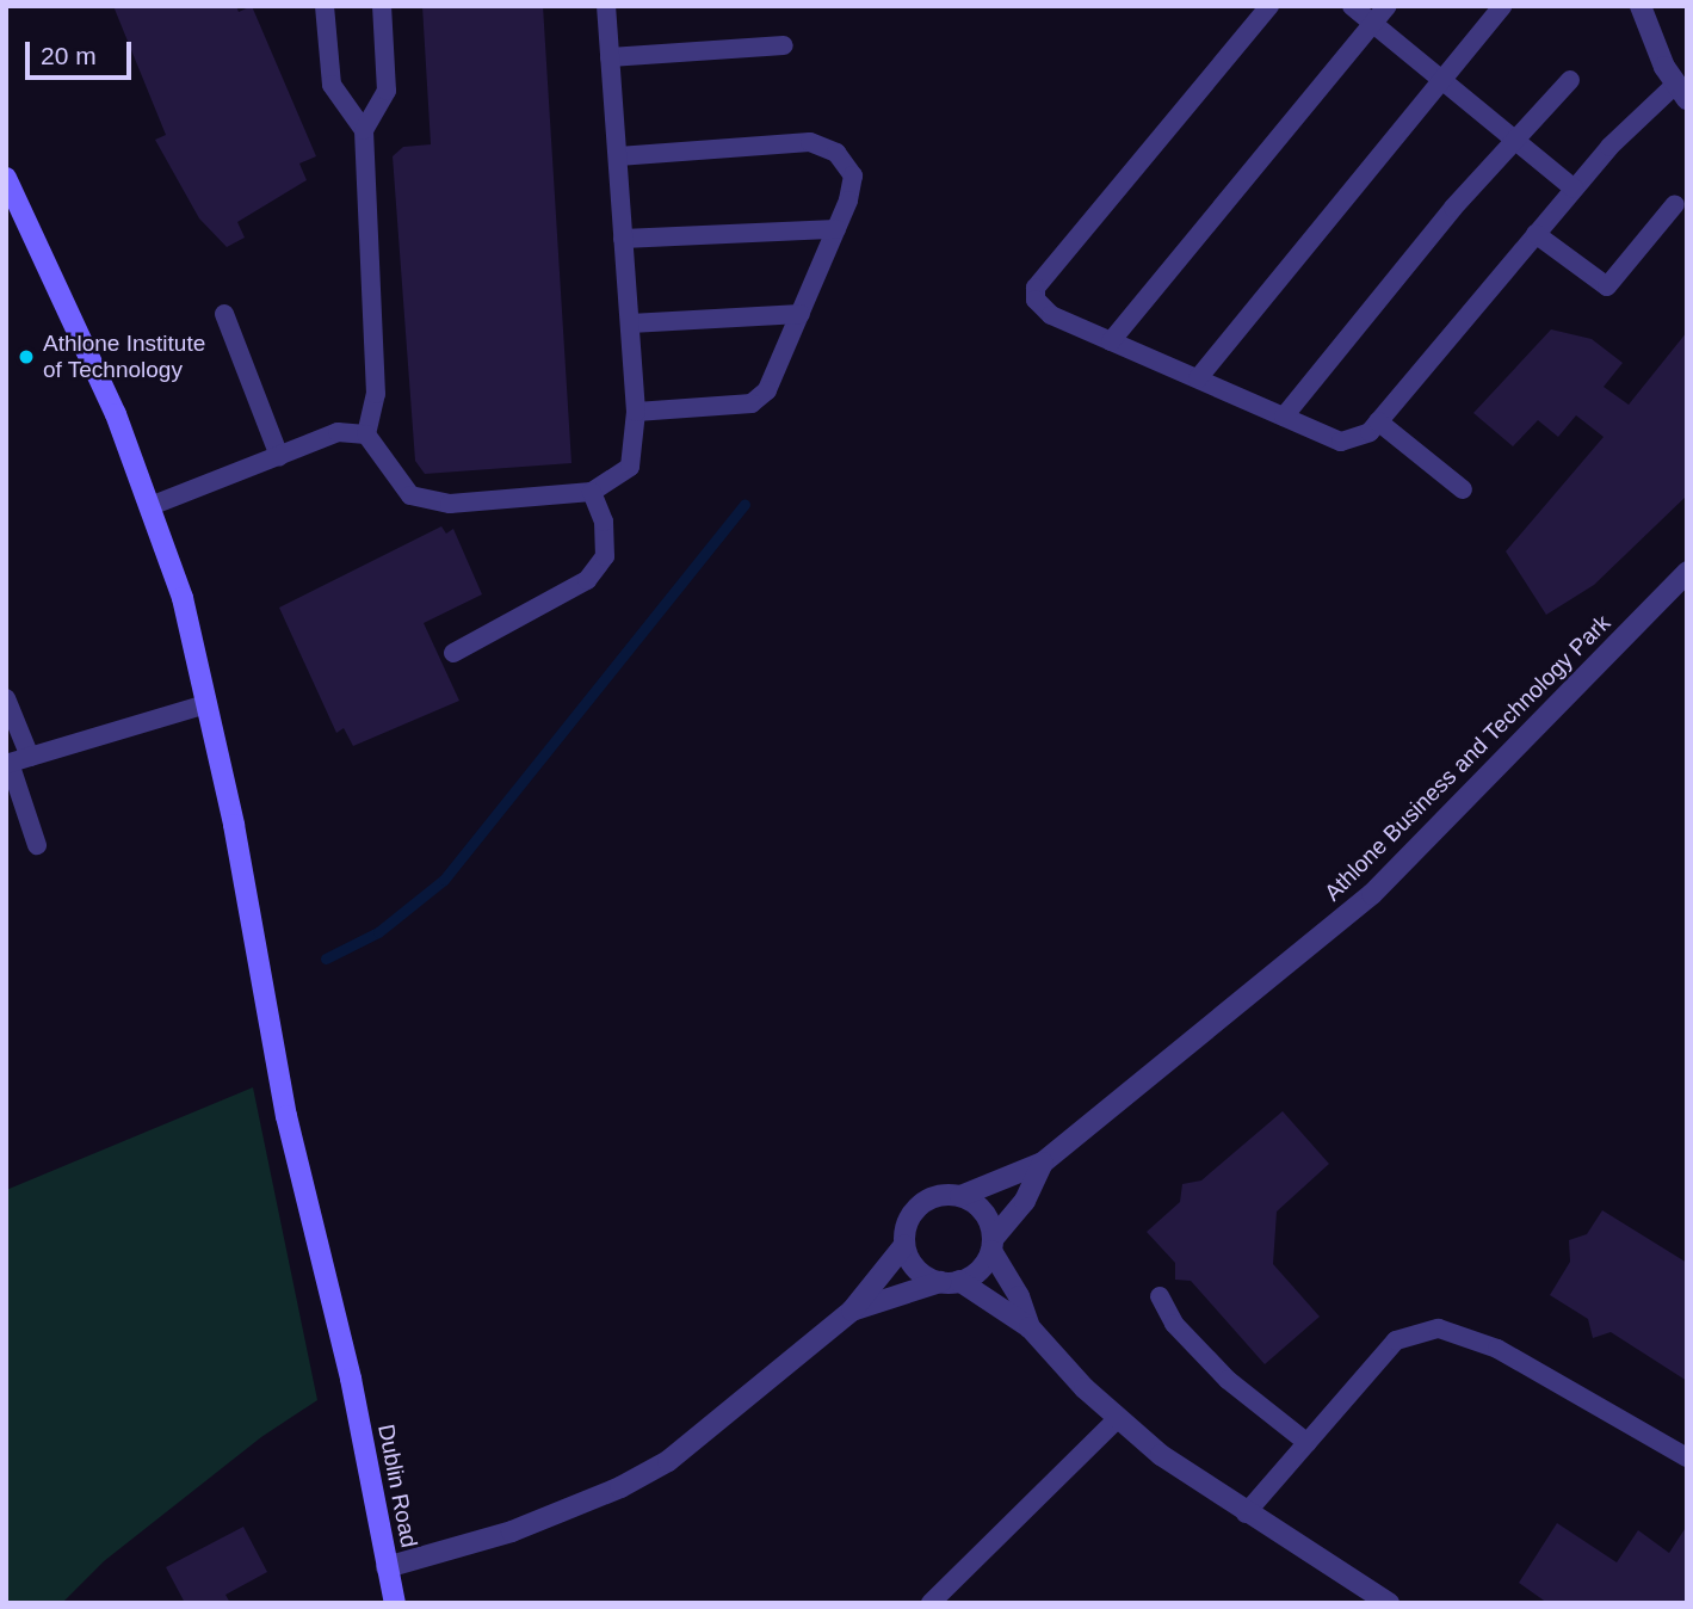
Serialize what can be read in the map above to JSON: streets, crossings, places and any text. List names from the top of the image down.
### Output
{
  "streets": {
    "main road": ["Dublin Road"],
    "street": ["Athlone Business and Technology Park"]
  },
  "crossings": [
    ["Athlone Business and Technology Park", "Dublin Road"]
  ],
  "places": ["Athlone Institute of Technology"],
  "scale_bar": "20 m"
}
